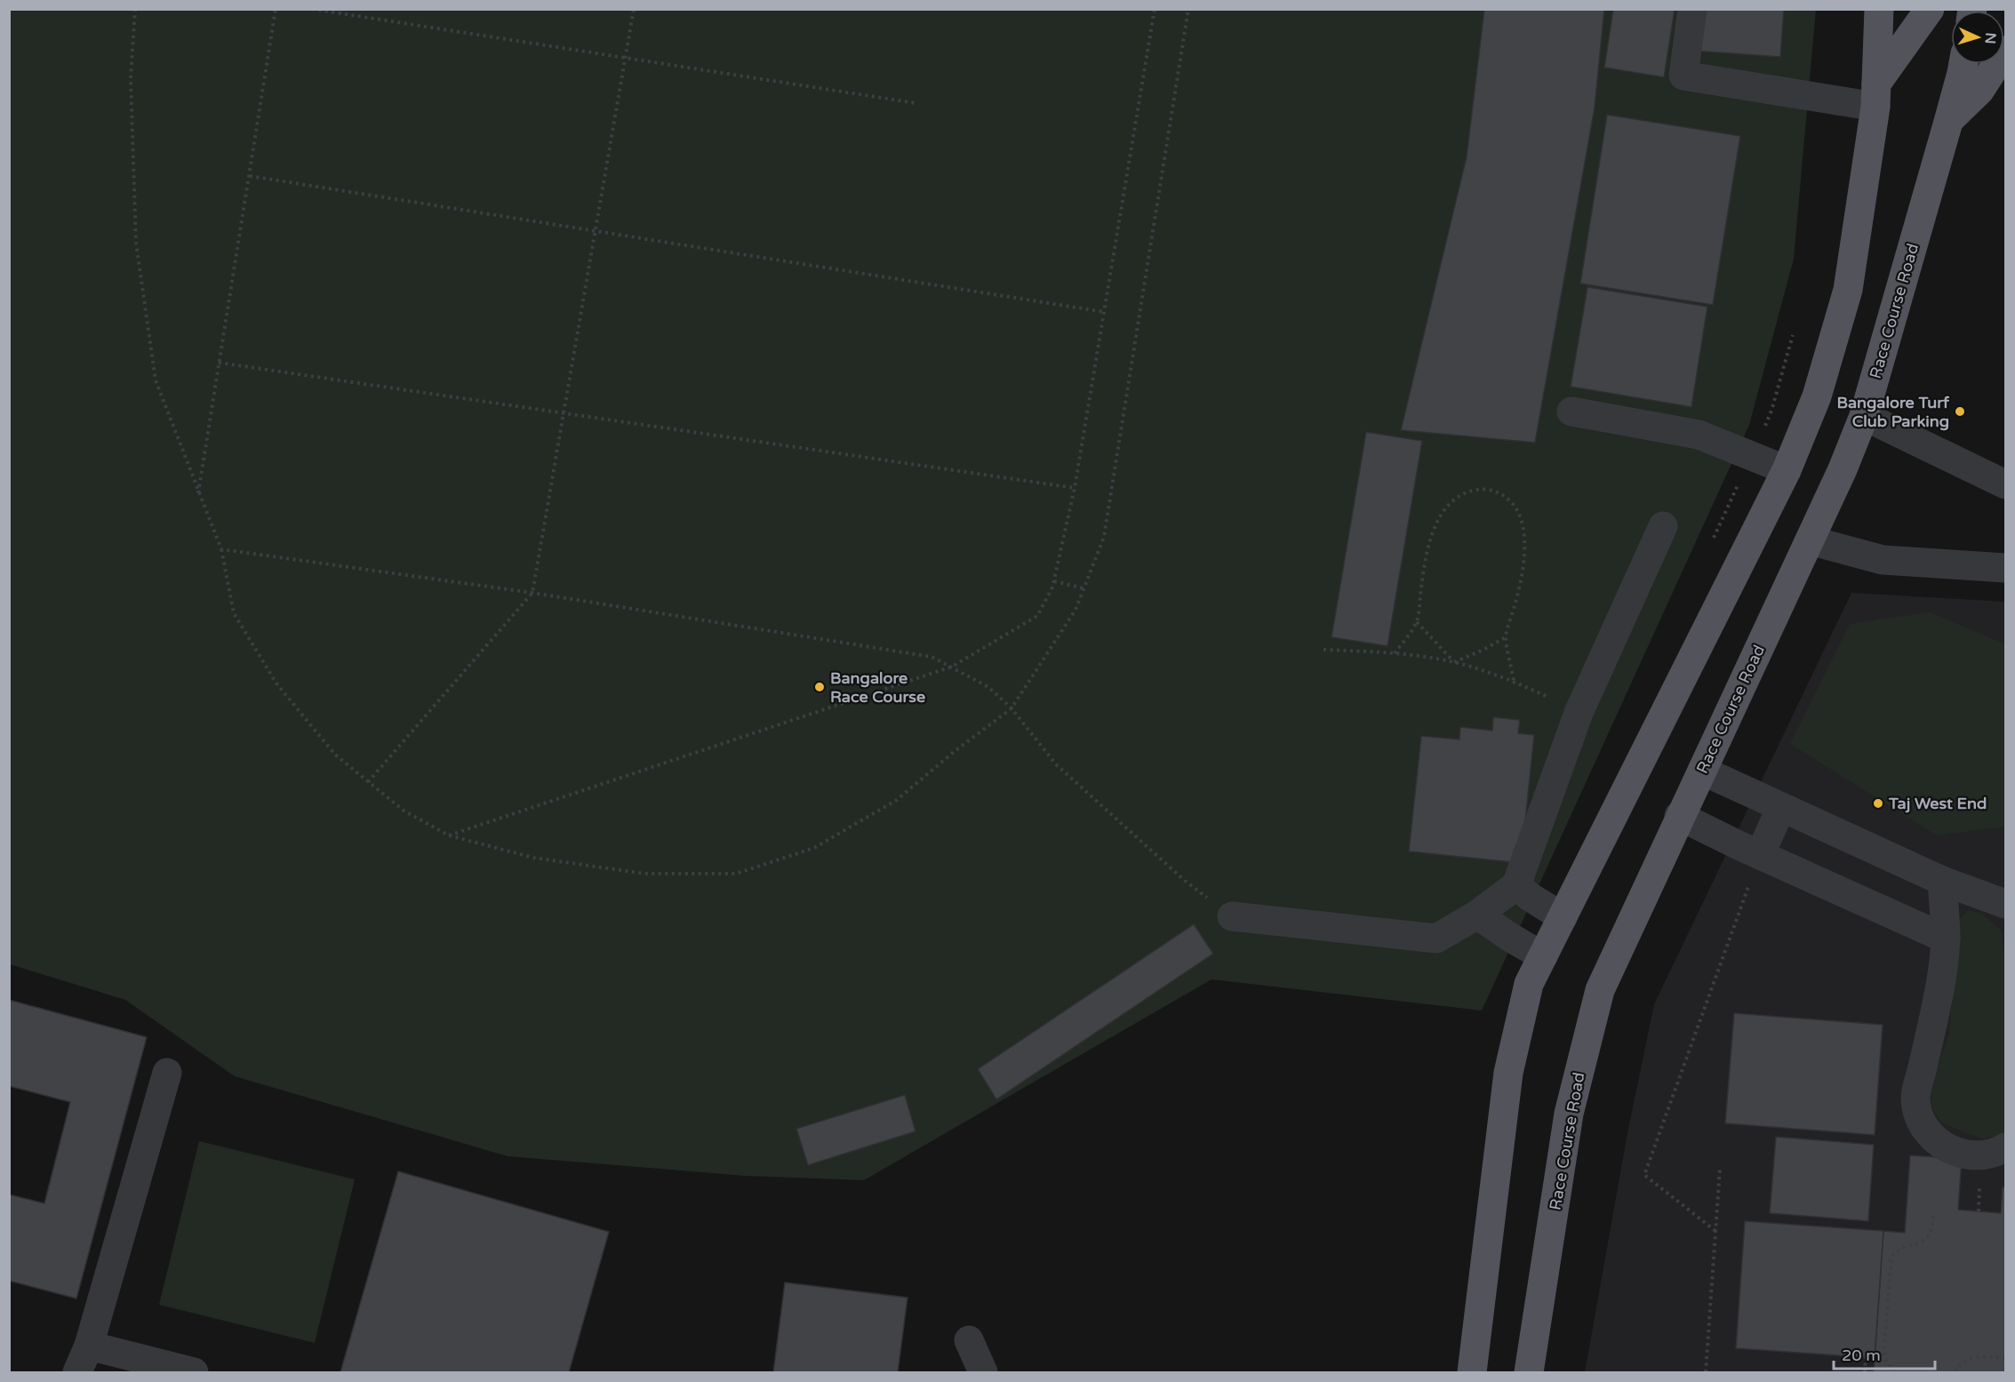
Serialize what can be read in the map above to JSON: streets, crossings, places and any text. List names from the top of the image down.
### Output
{
  "streets": {
    "main road": ["Race Course Road"]
  },
  "places": ["Bangalore Turf Club Parking", "Bangalore Race Course", "Taj West End"],
  "scale_bar": "20 m",
  "north": "right"
}
